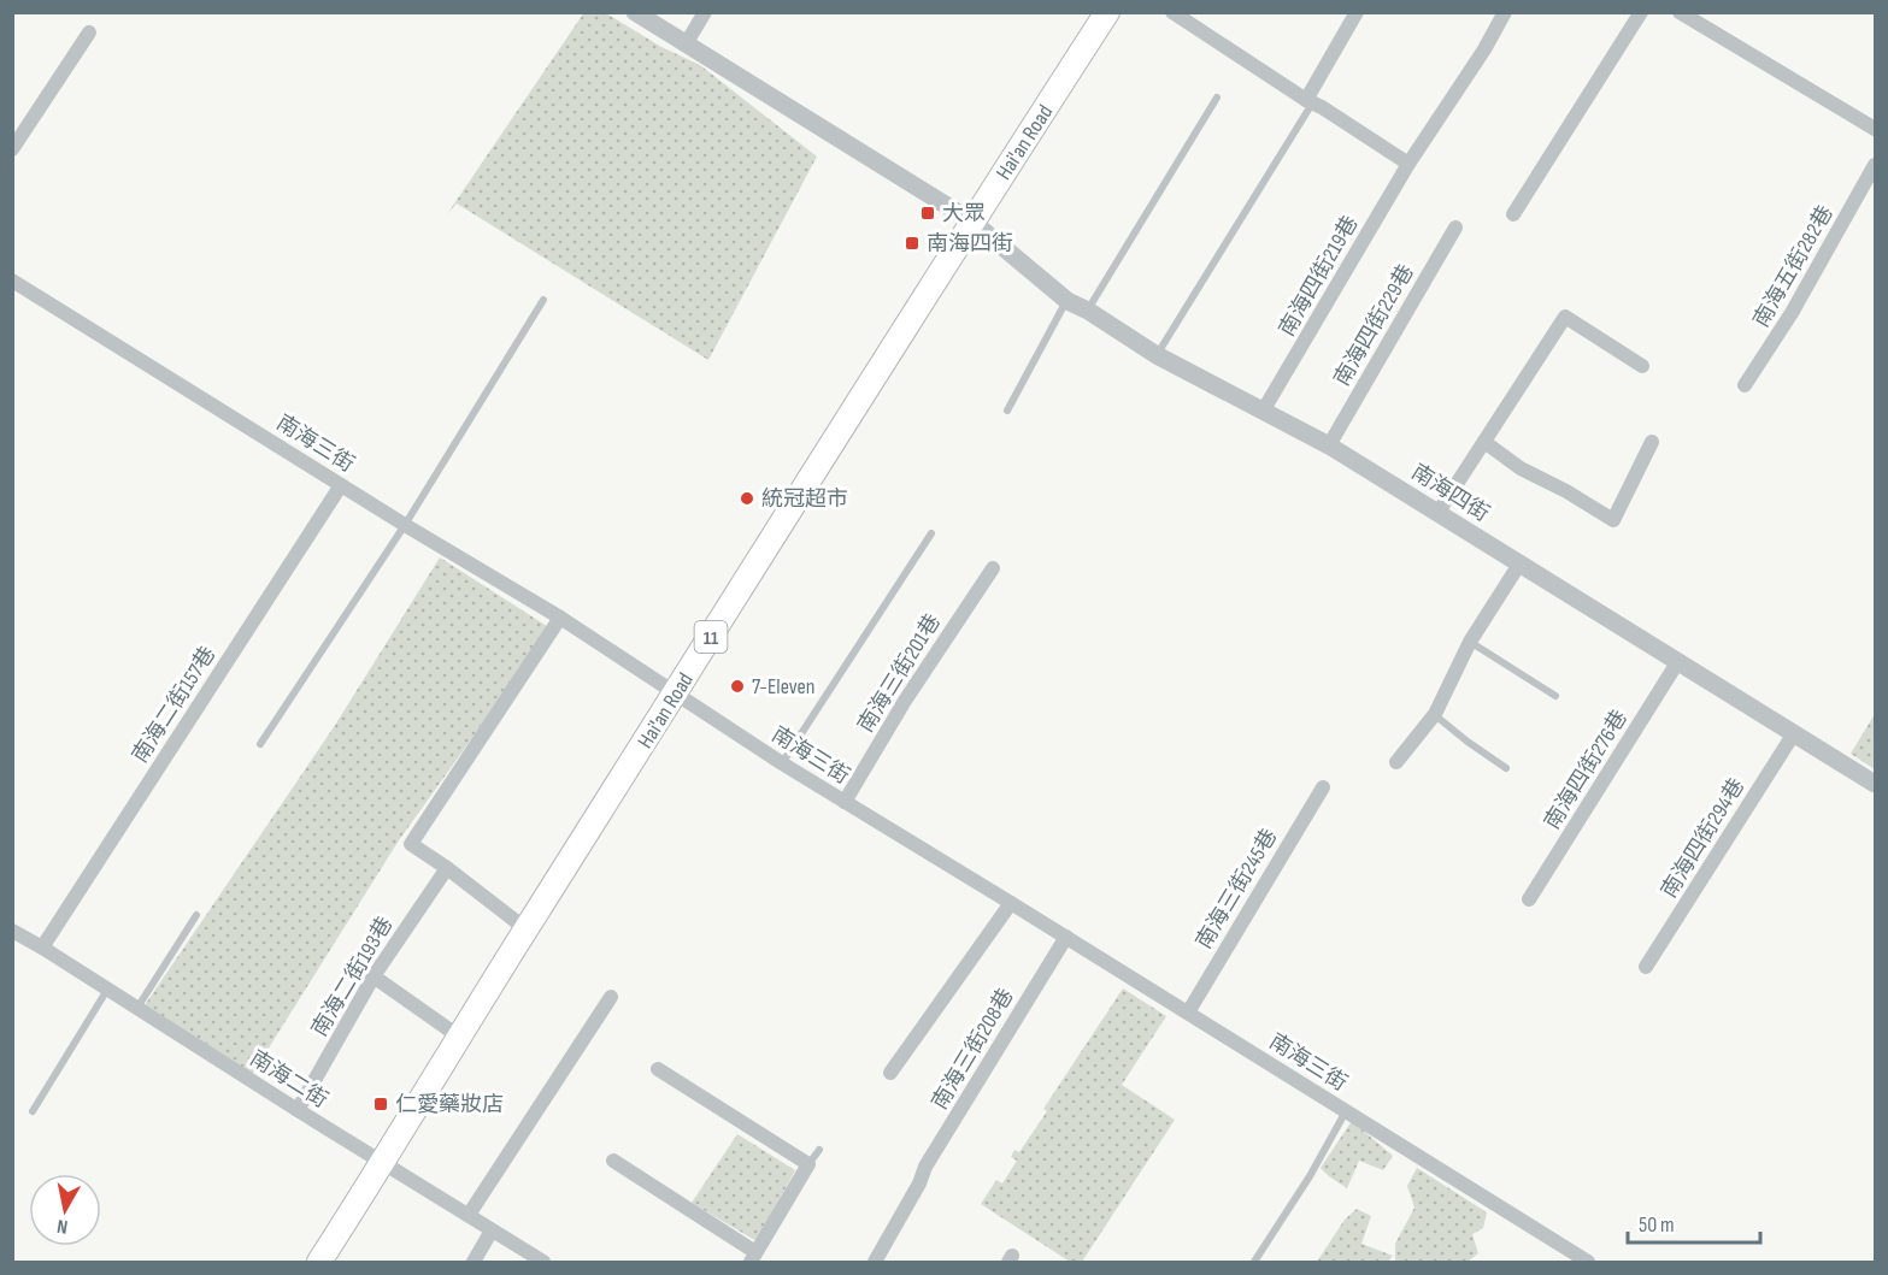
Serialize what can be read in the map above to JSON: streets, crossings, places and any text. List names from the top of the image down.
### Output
{
  "streets": {
    "main road": ["Hai'an Road", "11"],
    "street": [
      "南海五街282巷",
      "南海四街219巷",
      "南海四街229巷",
      "南海三街",
      "南海四街",
      "南海三街201巷",
      "南海二街157巷",
      "南海四街276巷",
      "南海四街294巷",
      "南海三街245巷",
      "南海二街193巷",
      "南海三街208巷",
      "南海二街"
    ]
  },
  "crossings": [
    ["Hai'an Road", "南海三街"],
    ["Hai'an Road", "南海四街"],
    ["Hai'an Road", "南海二街"],
    ["南海四街219巷", "南海四街"],
    ["南海四街229巷", "南海四街"],
    ["南海三街", "南海三街201巷"],
    ["南海三街", "南海二街157巷"],
    ["南海三街", "南海三街245巷"],
    ["南海三街", "南海三街208巷"],
    ["南海四街", "南海四街276巷"],
    ["南海四街", "南海四街294巷"],
    ["南海二街157巷", "南海二街"],
    ["南海二街193巷", "南海二街"]
  ],
  "places": {
    "transit": ["大眾", "南海四街", "仁愛藥妝店"],
    "other": ["統冠超市", "7-Eleven"]
  },
  "scale_bar": "50 m",
  "north": "bottom"
}
